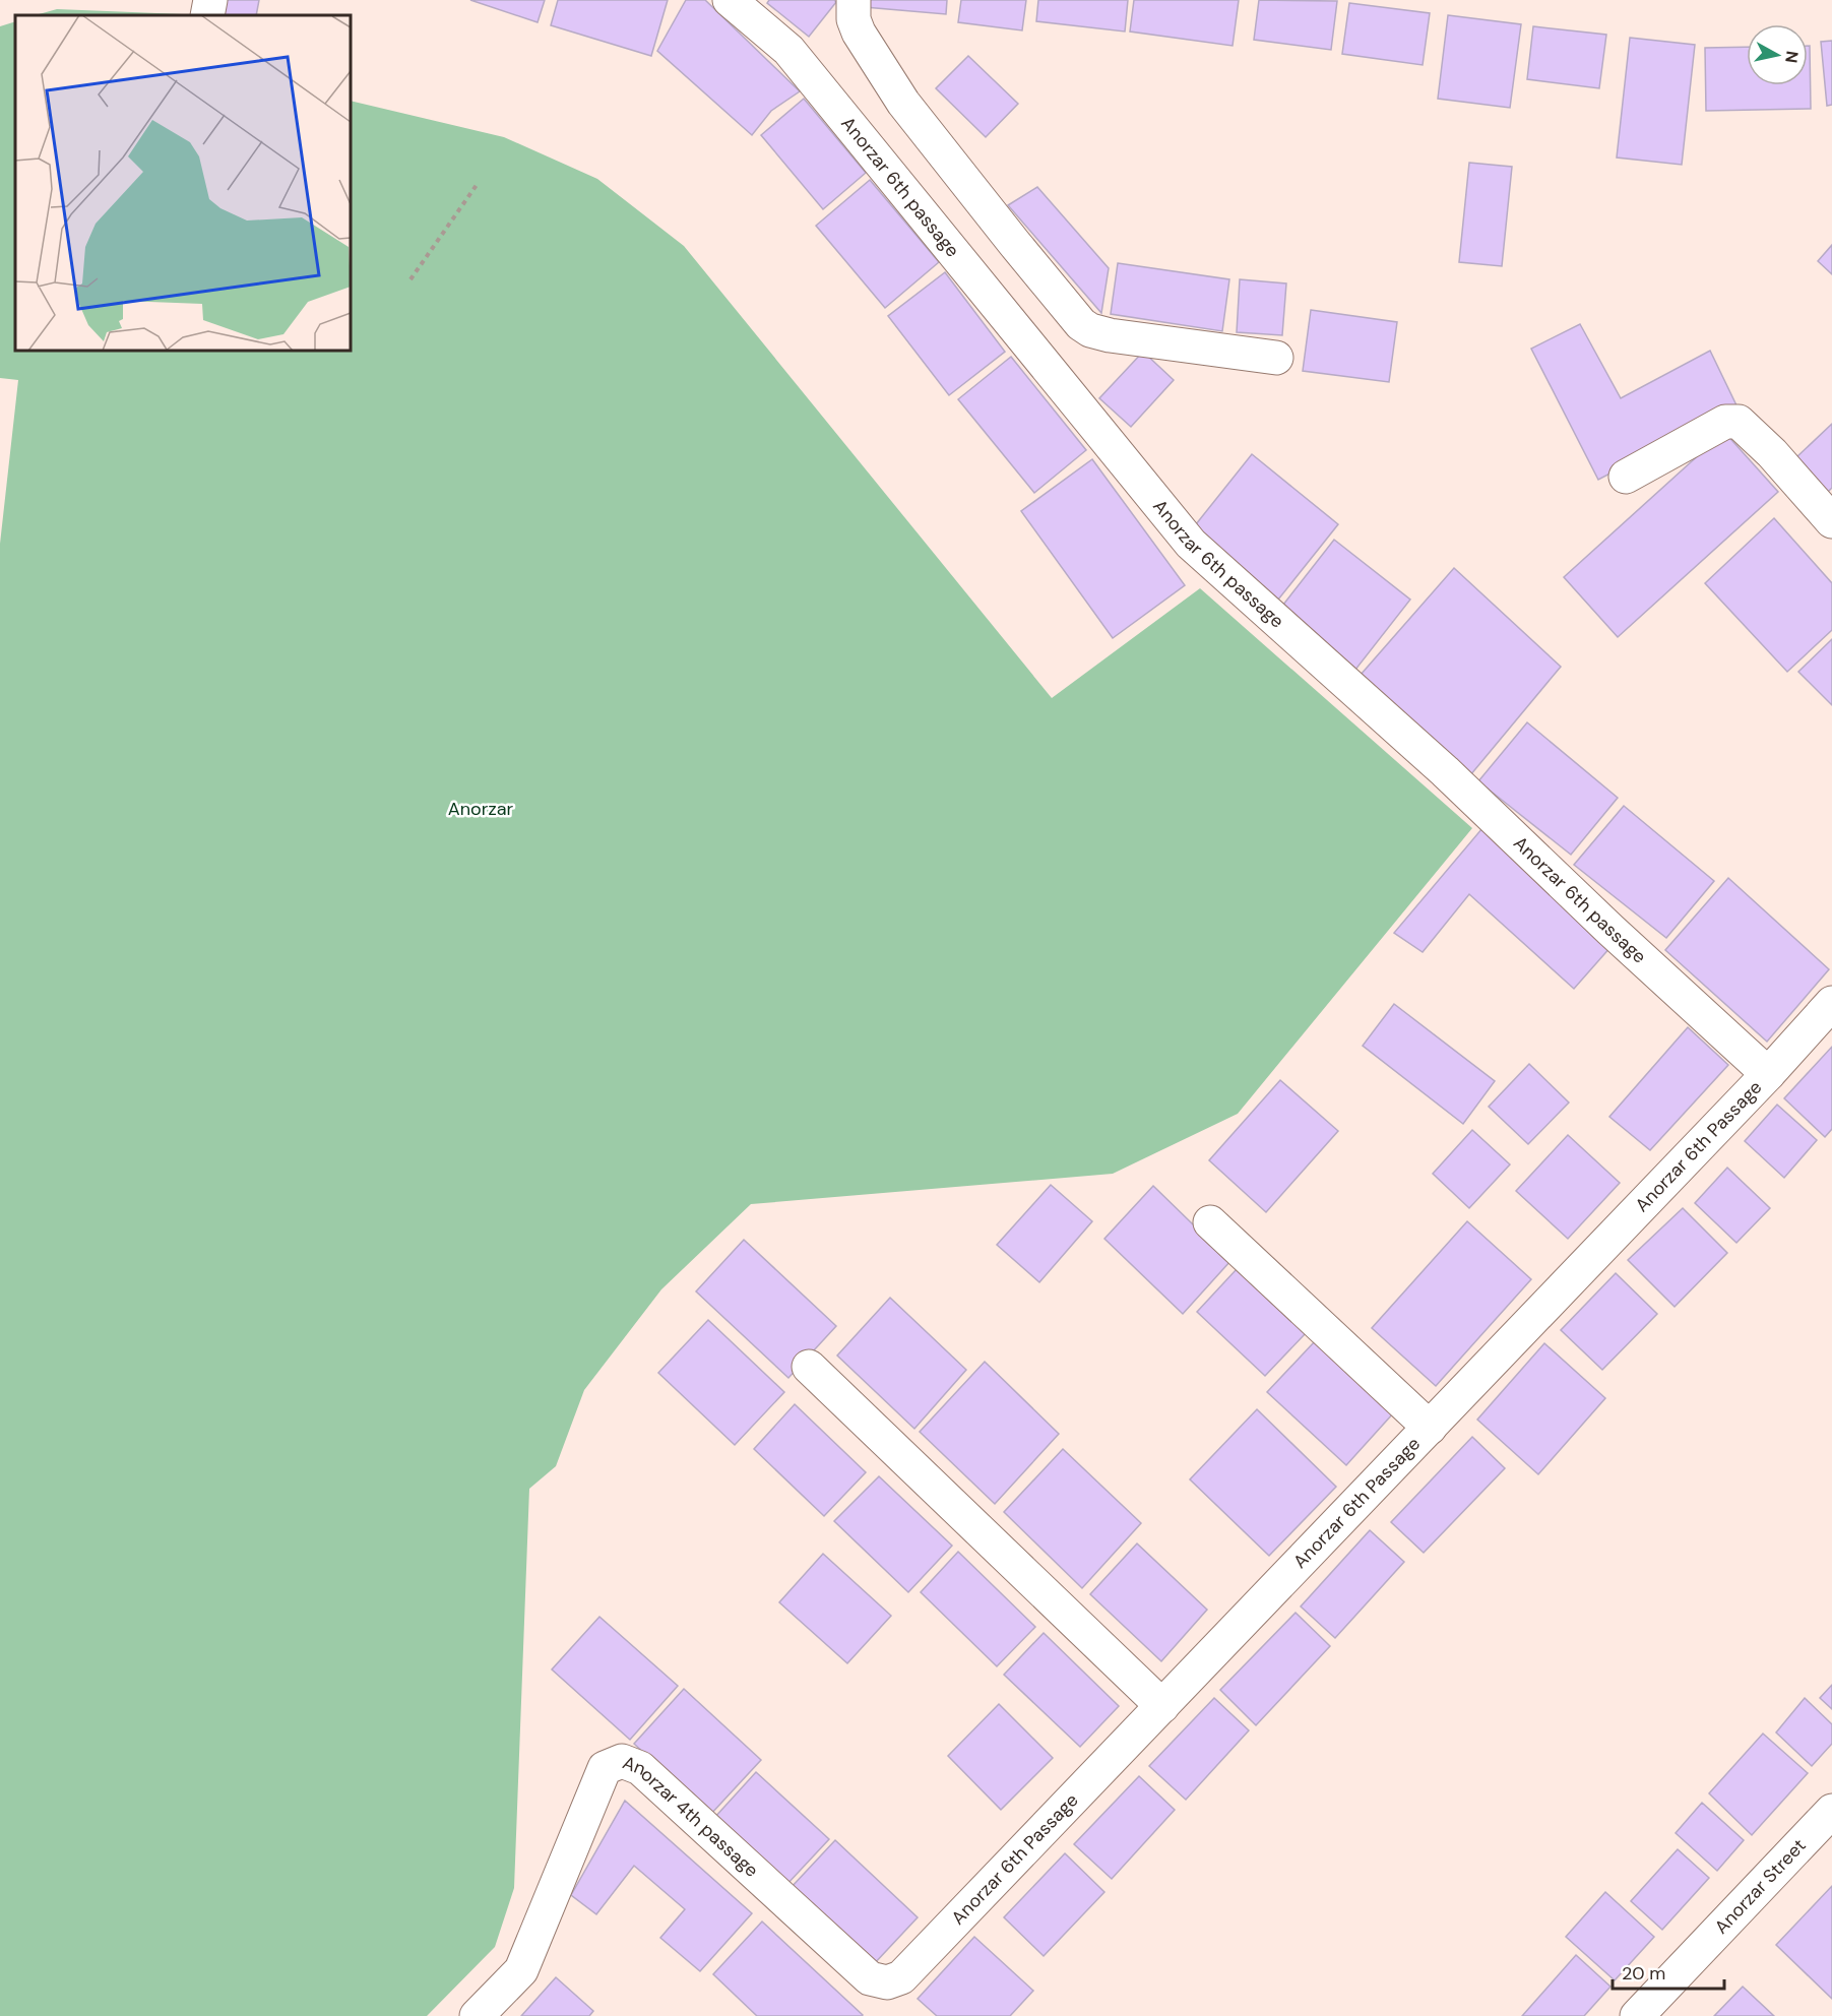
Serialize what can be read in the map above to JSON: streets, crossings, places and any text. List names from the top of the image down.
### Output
{
  "streets": {
    "street": [
      "Anorzar 6th passage",
      "Anorzar 6th Passage",
      "Anorzar 4th passage",
      "Anorzar Street"
    ]
  },
  "crossings": [
    ["Anorzar 6th passage", "Anorzar 6th Passage"],
    ["Anorzar 6th Passage", "Anorzar 4th passage"]
  ],
  "parks": ["Anorzar"],
  "scale_bar": "20 m",
  "north": "right"
}
